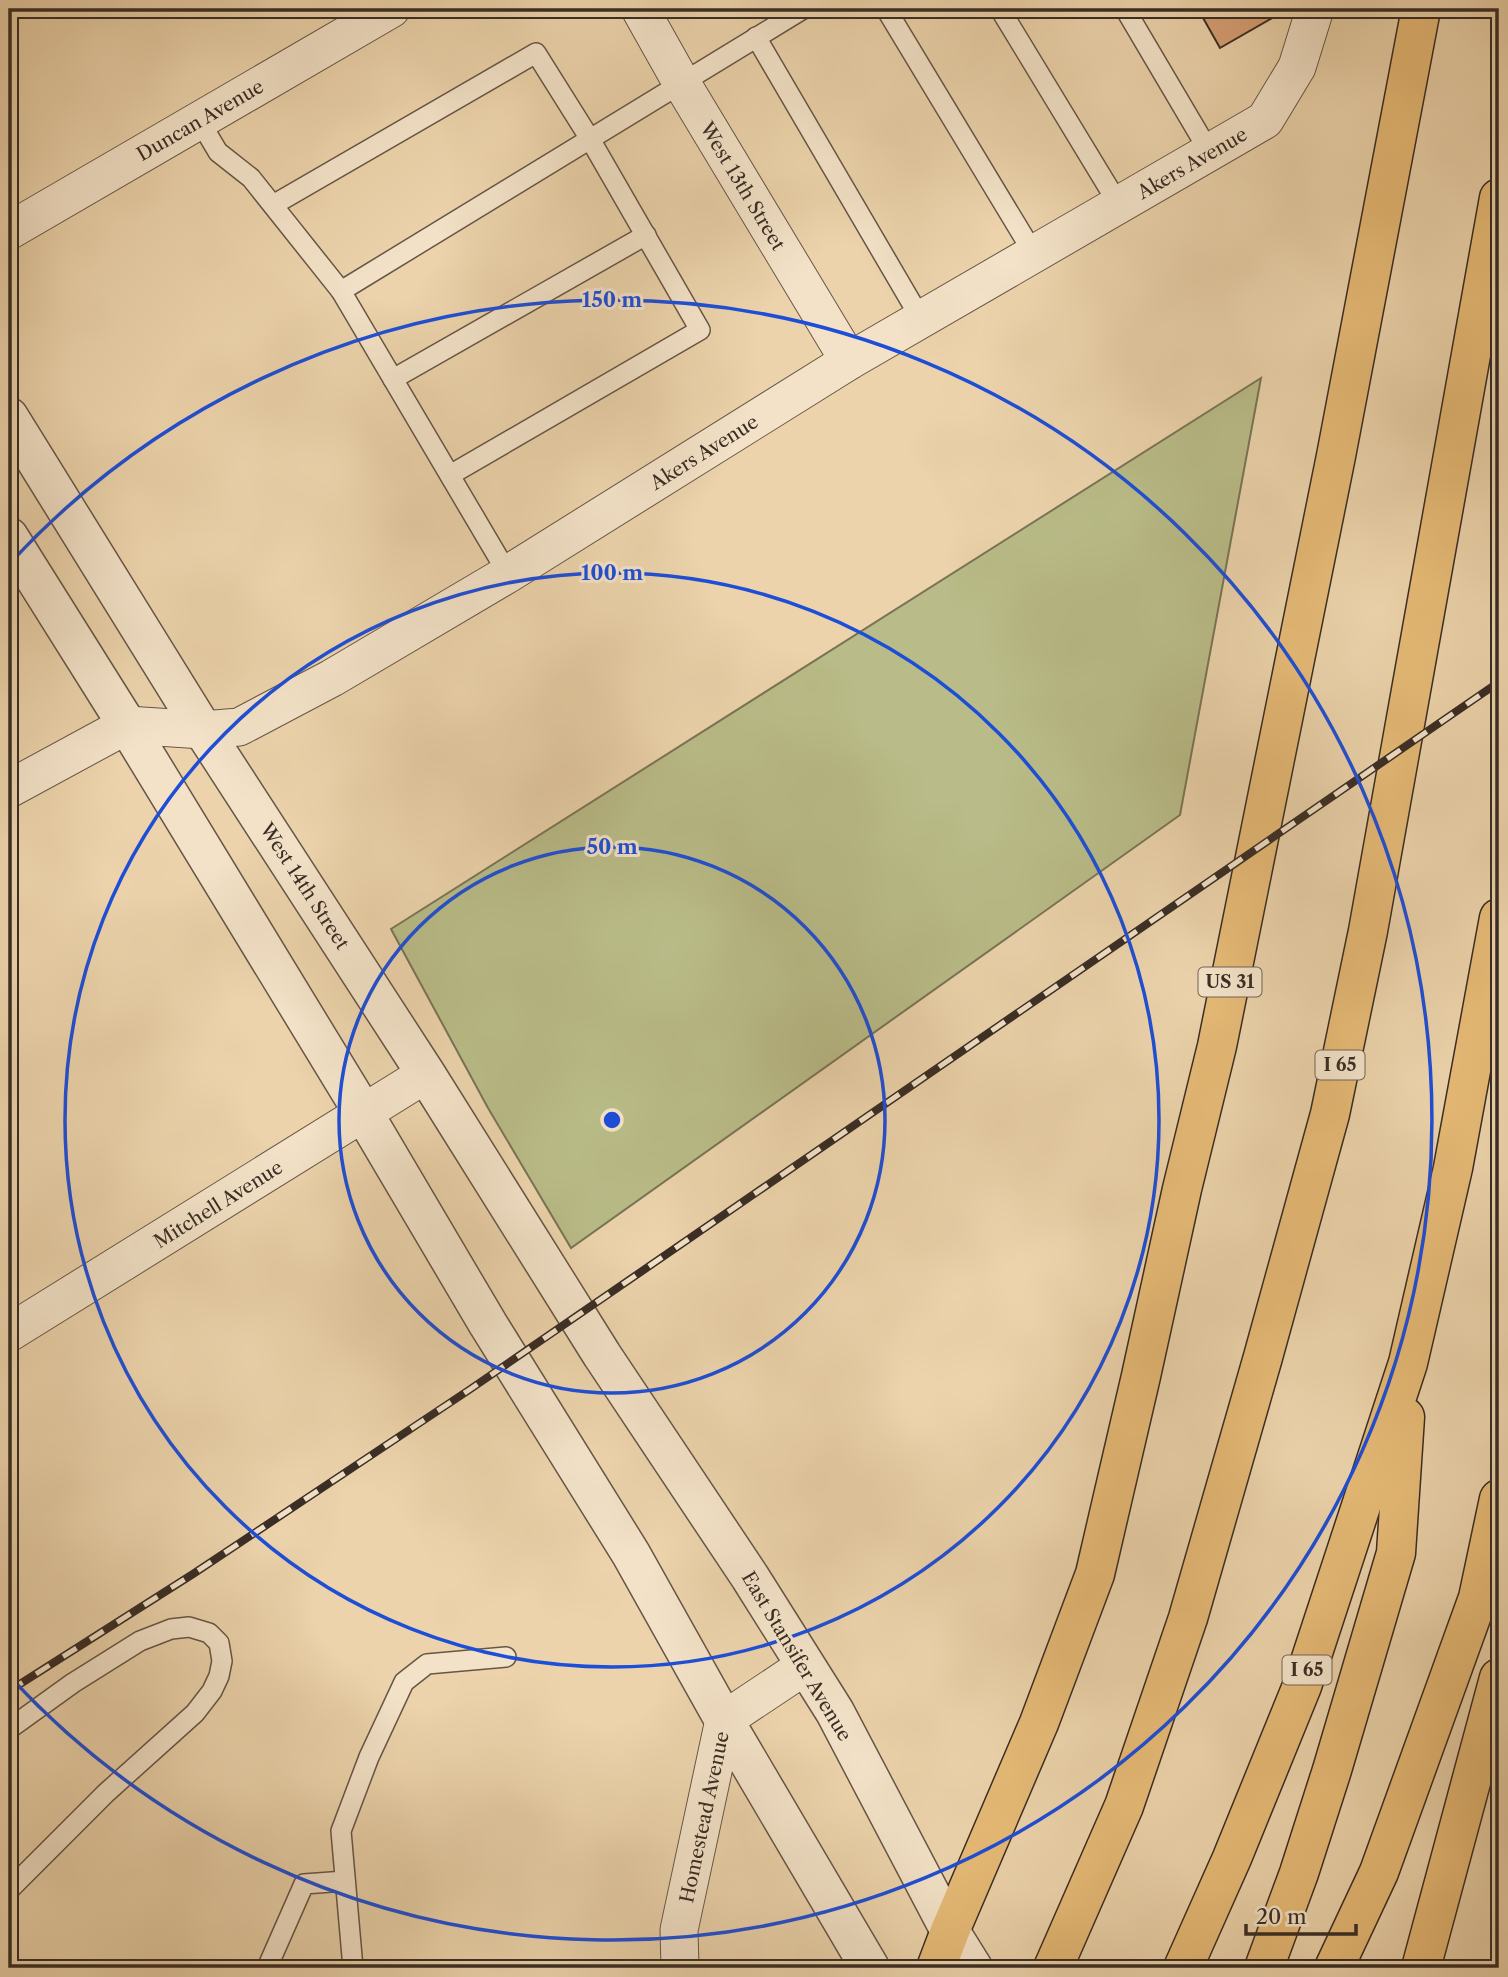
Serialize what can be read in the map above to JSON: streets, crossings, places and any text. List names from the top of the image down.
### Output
{
  "streets": {
    "main road": ["US 31", "I 65"],
    "street": [
      "Duncan Avenue",
      "Akers Avenue",
      "West 13th Street",
      "West 14th Street",
      "Mitchell Avenue",
      "East Stansifer Avenue",
      "Homestead Avenue"
    ]
  },
  "crossings": [
    ["Akers Avenue", "West 13th Street"],
    ["Akers Avenue", "West 14th Street"],
    ["West 14th Street", "Mitchell Avenue"],
    ["West 14th Street", "East Stansifer Avenue"],
    ["US 31", "East Stansifer Avenue"],
    ["East Stansifer Avenue", "Homestead Avenue"]
  ],
  "scale_bar": "20 m",
  "rings": ["150 m", "100 m", "50 m"]
}
